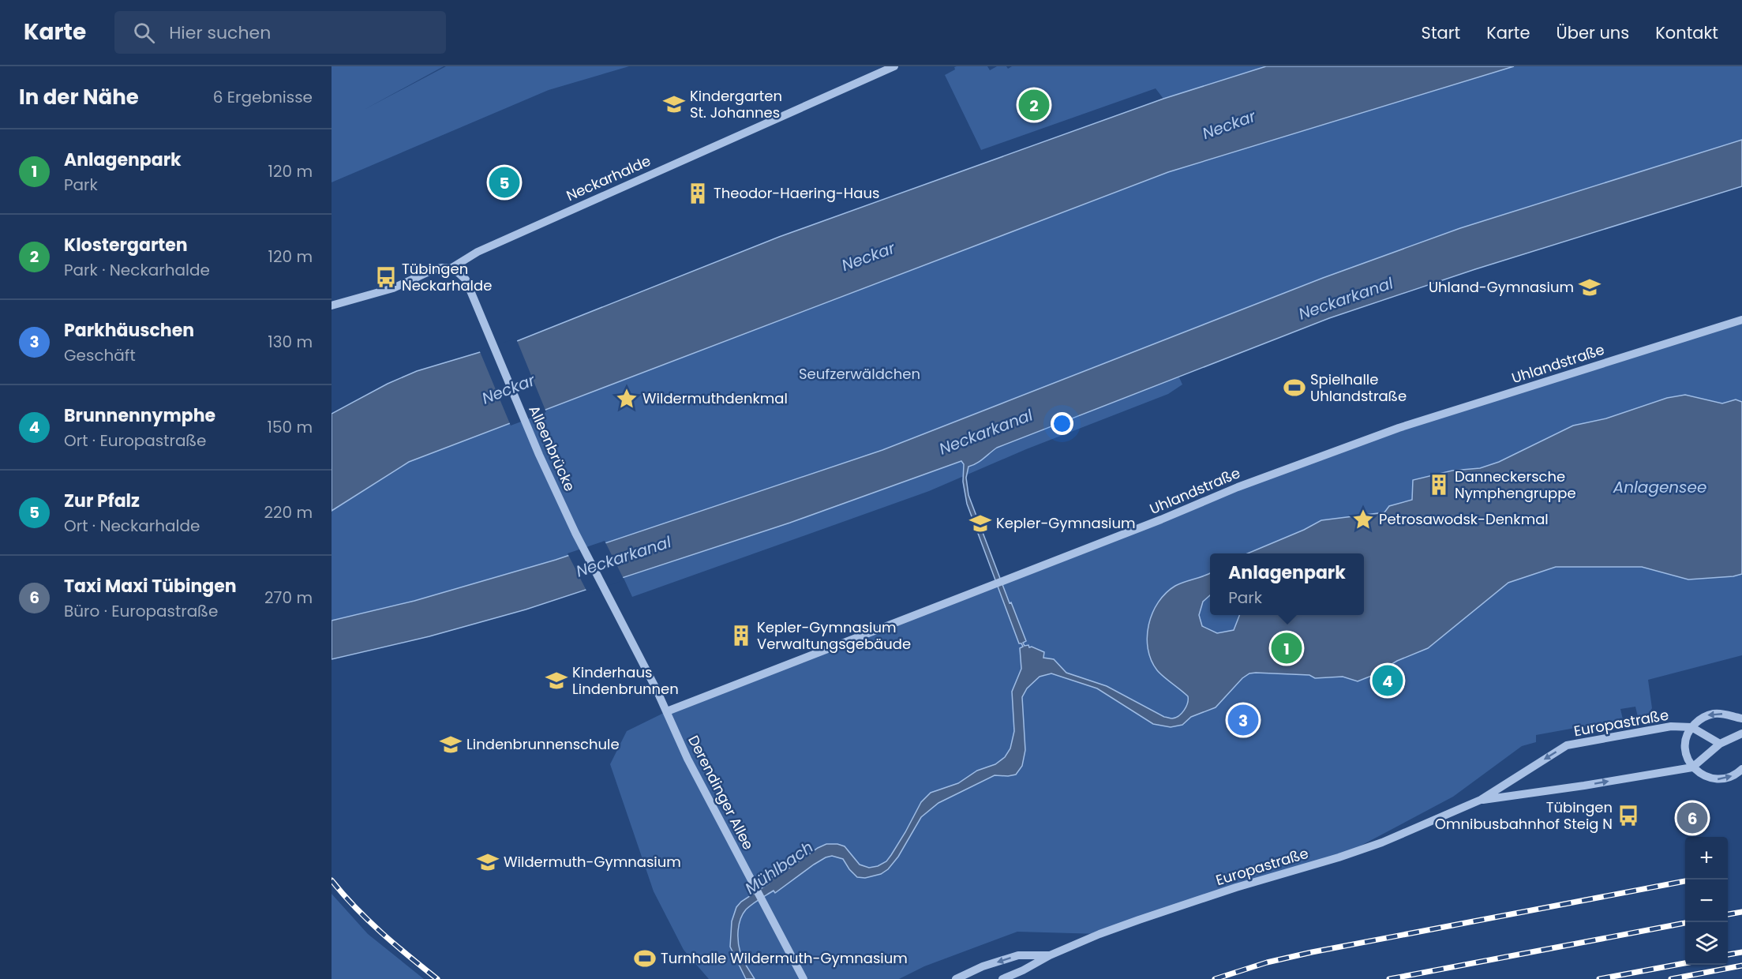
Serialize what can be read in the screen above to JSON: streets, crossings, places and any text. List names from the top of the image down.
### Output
{
  "streets": {
    "street": [
      "Neckarhalde",
      "Uhlandstraße",
      "Alleenbrücke",
      "Europastraße",
      "Derendinger Allee"
    ]
  },
  "crossings": [
    ["Neckarhalde", "Alleenbrücke"],
    ["Uhlandstraße", "Derendinger Allee"],
    ["Alleenbrücke", "Derendinger Allee"]
  ],
  "water": [
    "Neckar",
    "Neckarkanal",
    "Anlagensee",
    "Mühlbach"
  ],
  "parks": ["Seufzerwäldchen"],
  "places": {
    "school or university": [
      "Kindergarten St. Johannes",
      "Uhland-Gymnasium",
      "Kepler-Gymnasium",
      "Kinderhaus Lindenbrunnen",
      "Lindenbrunnenschule",
      "Wildermuth-Gymnasium"
    ],
    "building": ["Theodor-Haering-Haus", "Danneckersche Nymphengruppe", "Kepler-Gymnasium Verwaltungsgebäude"],
    "bus stop": ["Tübingen Neckarhalde", "Tübingen Omnibusbahnhof Steig N"],
    "sports": ["Spielhalle Uhlandstraße", "Turnhalle Wildermuth-Gymnasium"],
    "place": ["Wildermuthdenkmal", "Petrosawodsk-Denkmal"]
  },
  "page": {
    "header": "Karte",
    "search": "Hier suchen",
    "nav": [
      "Start",
      "Karte",
      "Über uns",
      "Kontakt"
    ],
    "heading": ["In der Nähe", "6 Ergebnisse"],
    "pins": [
      "2",
      "5",
      "1",
      "4",
      "3",
      "6"
    ],
    "list": [
      {
        "mark": "1",
        "name": "Anlagenpark",
        "note": "Park",
        "value": "120 m"
      },
      {
        "mark": "2",
        "name": "Klostergarten",
        "note": "Park · Neckarhalde",
        "value": "120 m"
      },
      {
        "mark": "3",
        "name": "Parkhäuschen",
        "note": "Geschäft",
        "value": "130 m"
      },
      {
        "mark": "4",
        "name": "Brunnennymphe",
        "note": "Ort · Europastraße",
        "value": "150 m"
      },
      {
        "mark": "5",
        "name": "Zur Pfalz",
        "note": "Ort · Neckarhalde",
        "value": "220 m"
      },
      {
        "mark": "6",
        "name": "Taxi Maxi Tübingen",
        "note": "Büro · Europastraße",
        "value": "270 m"
      }
    ],
    "popup": ["Anlagenpark", "Park"],
    "map_buttons": ["+", "−"]
  }
}
